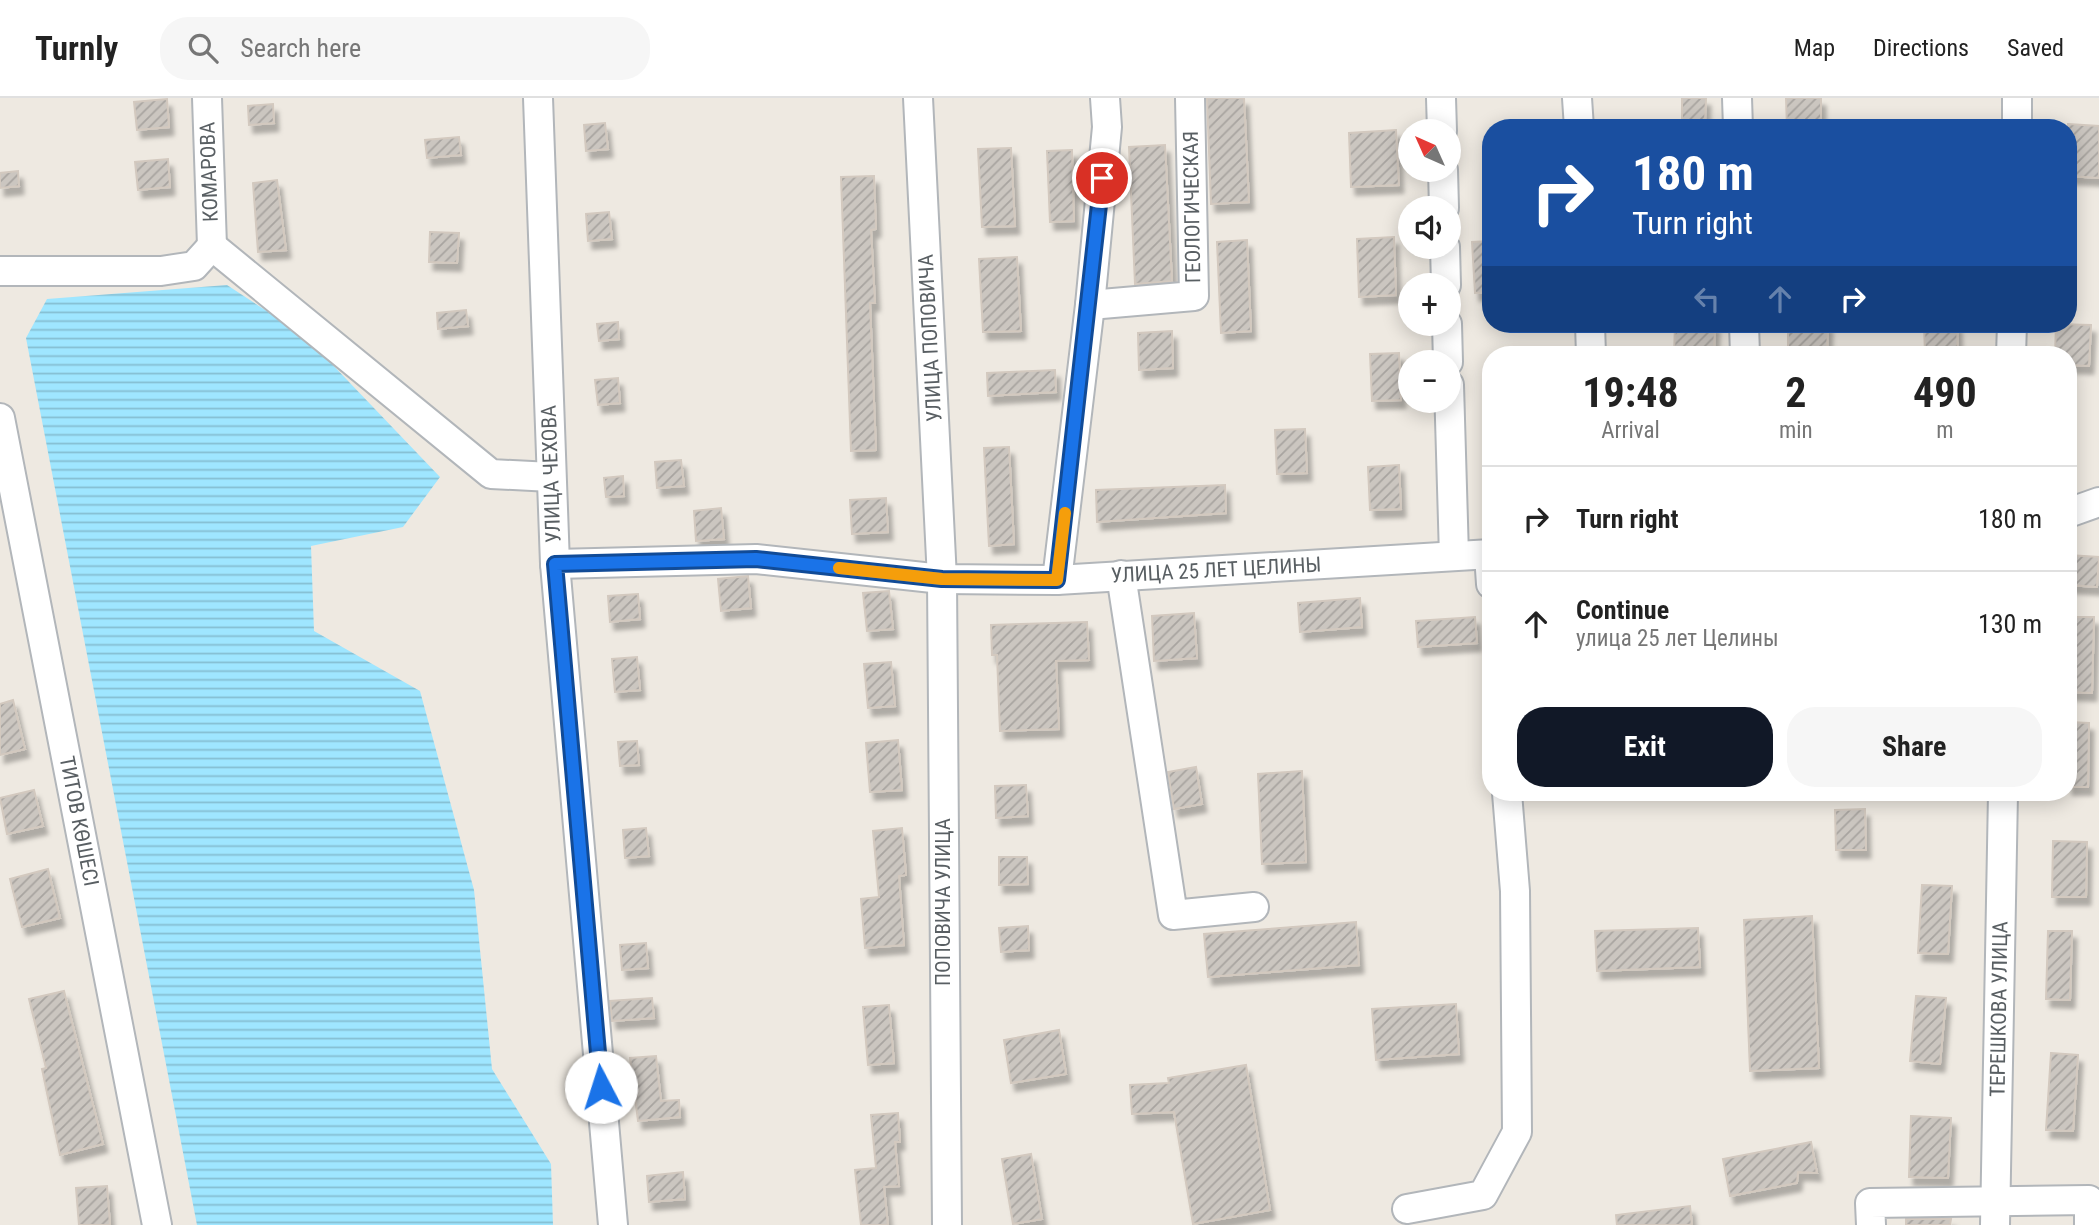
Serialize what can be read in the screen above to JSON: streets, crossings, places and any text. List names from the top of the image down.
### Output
{
  "streets": {
    "street": [
      "КОМАРОВА",
      "ГЕОЛОГИЧЕСКАЯ",
      "УЛИЦА ПОПОВИЧА",
      "УЛИЦА ЧЕХОВА",
      "УЛИЦА 25 ЛЕТ ЦЕЛИНЫ",
      "ТИТОВ КӨШЕСІ",
      "ПОПОВИЧА УЛИЦА",
      "ТЕРЕШКОВА УЛИЦА"
    ]
  },
  "crossings": [
    ["УЛИЦА ПОПОВИЧА", "УЛИЦА 25 ЛЕТ ЦЕЛИНЫ"],
    ["УЛИЦА ПОПОВИЧА", "ПОПОВИЧА УЛИЦА"],
    ["УЛИЦА ЧЕХОВА", "УЛИЦА 25 ЛЕТ ЦЕЛИНЫ"],
    ["УЛИЦА 25 ЛЕТ ЦЕЛИНЫ", "ПОПОВИЧА УЛИЦА"]
  ],
  "north": "top left",
  "page": {
    "header": "Turnly",
    "search": "Search here",
    "nav": ["Map", "Directions", "Saved"],
    "map_buttons": ["+", "−"],
    "turn": ["180 m", "Turn right"],
    "eta": [
      "19:48",
      "Arrival",
      "2",
      "min",
      "490",
      "m"
    ],
    "list": [
      {
        "name": "Turn right",
        "value": "180 m"
      },
      {
        "name": "Continue",
        "note": "улица 25 лет Целины",
        "value": "130 m"
      }
    ],
    "buttons": ["Exit", "Share"]
  }
}
